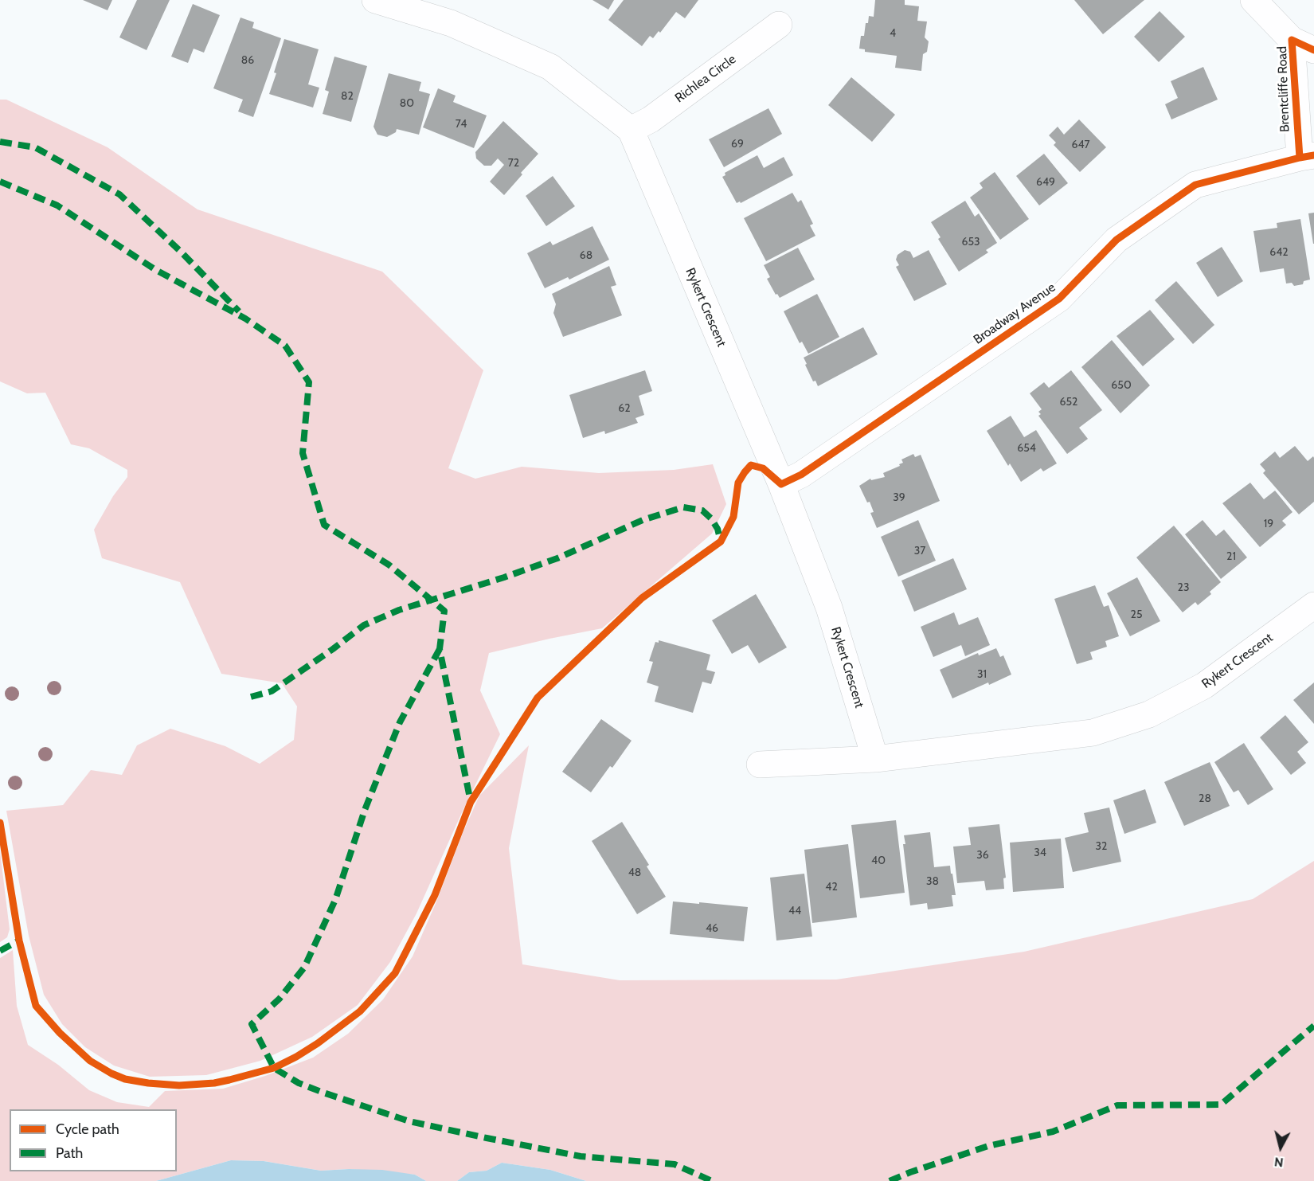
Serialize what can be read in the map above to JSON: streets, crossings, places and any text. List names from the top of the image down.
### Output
{
  "streets": {
    "street": [
      "Richlea Circle",
      "Brentcliffe Road",
      "Rykert Crescent",
      "Broadway Avenue"
    ]
  },
  "crossings": [
    ["Richlea Circle", "Rykert Crescent"],
    ["Brentcliffe Road", "Broadway Avenue"],
    ["Rykert Crescent", "Broadway Avenue"]
  ],
  "house_numbers": [
    "4",
    "86",
    "82",
    "80",
    "74",
    "69",
    "647",
    "72",
    "649",
    "653",
    "642",
    "68",
    "650",
    "652",
    "62",
    "654",
    "39",
    "19",
    "37",
    "21",
    "23",
    "25",
    "31",
    "28",
    "32",
    "34",
    "36",
    "40",
    "48",
    "38",
    "42",
    "44",
    "46"
  ],
  "legend": ["Cycle path", "Path"],
  "north": "bottom"
}
